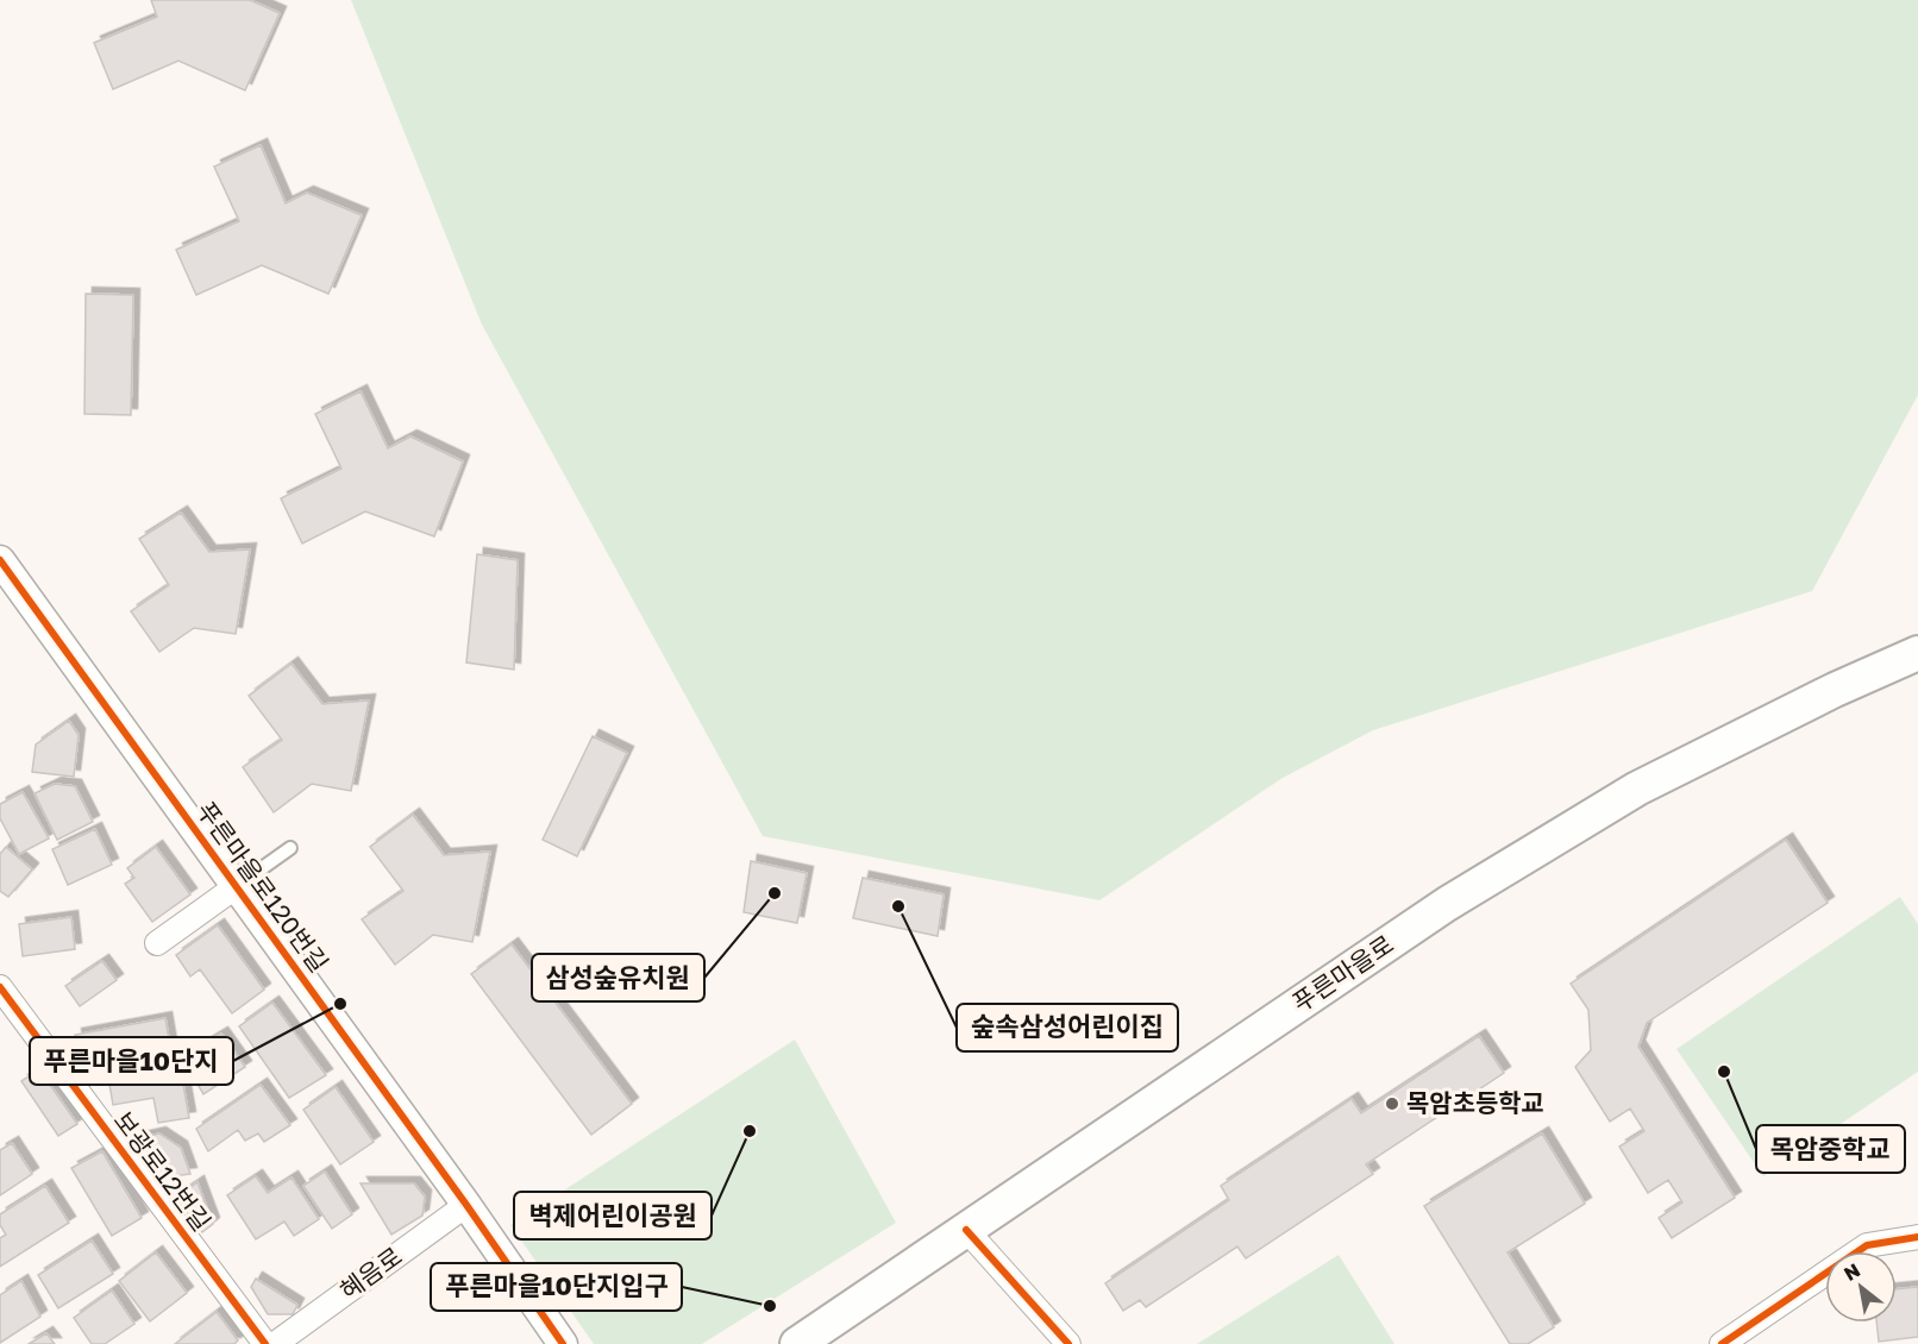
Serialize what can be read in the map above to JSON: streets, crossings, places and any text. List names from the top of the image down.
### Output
{
  "streets": {
    "main road": ["푸른마을로"],
    "street": ["푸른마을로120번길", "보광로12번길", "혜음로"]
  },
  "crossings": [
    ["푸른마을로120번길", "혜음로"]
  ],
  "places": [
    "삼성숲유치원",
    "숲속삼성어린이집",
    "푸른마을10단지",
    "목암중학교",
    "목암초등학교",
    "벽제어린이공원",
    "푸른마을10단지입구"
  ],
  "north": "top left"
}
